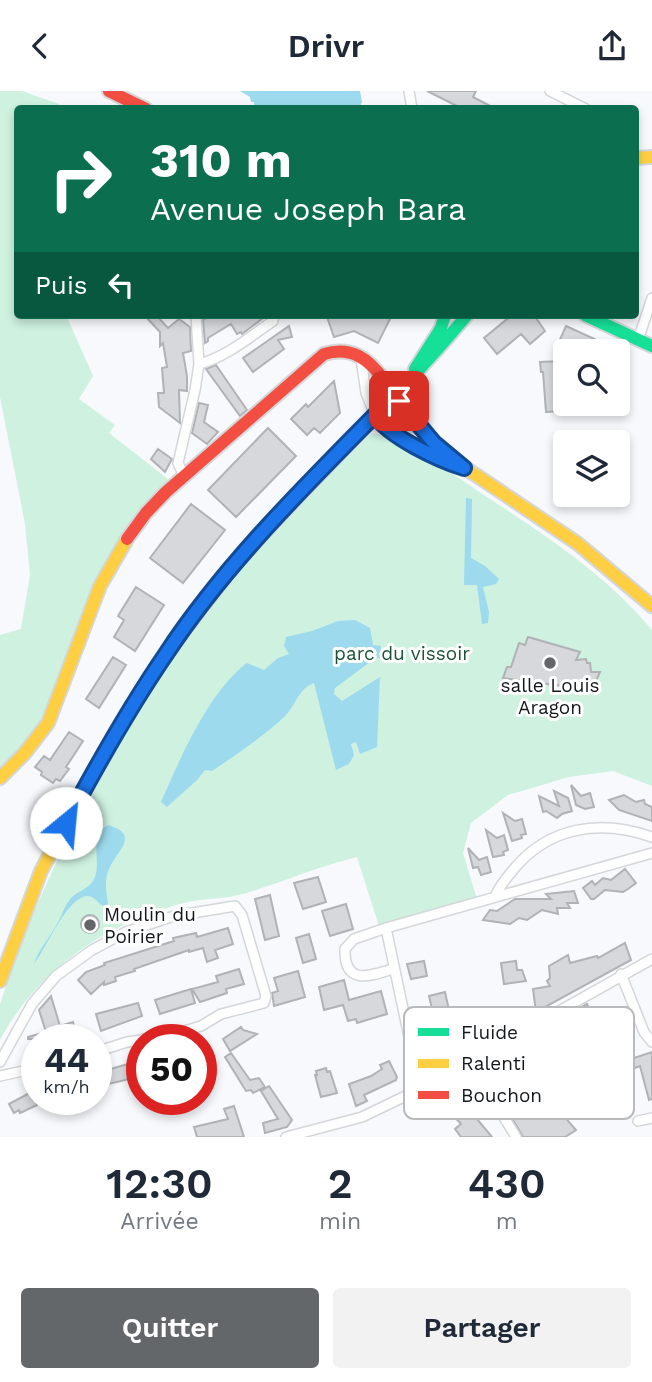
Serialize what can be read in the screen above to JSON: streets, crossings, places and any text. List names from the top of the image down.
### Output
{
  "parks": ["parc du vissoir"],
  "places": ["salle Louis Aragon", "Moulin du Poirier"],
  "legend": ["Fluide", "Ralenti", "Bouchon"],
  "page": {
    "header": "Drivr",
    "turn": ["310 m", "Avenue Joseph Bara"],
    "then": "Puis",
    "speed": "44 km/h",
    "limit": "50",
    "eta": [
      "12:30",
      "Arrivée",
      "2",
      "min",
      "430",
      "m"
    ],
    "buttons": ["Quitter", "Partager"]
  }
}
